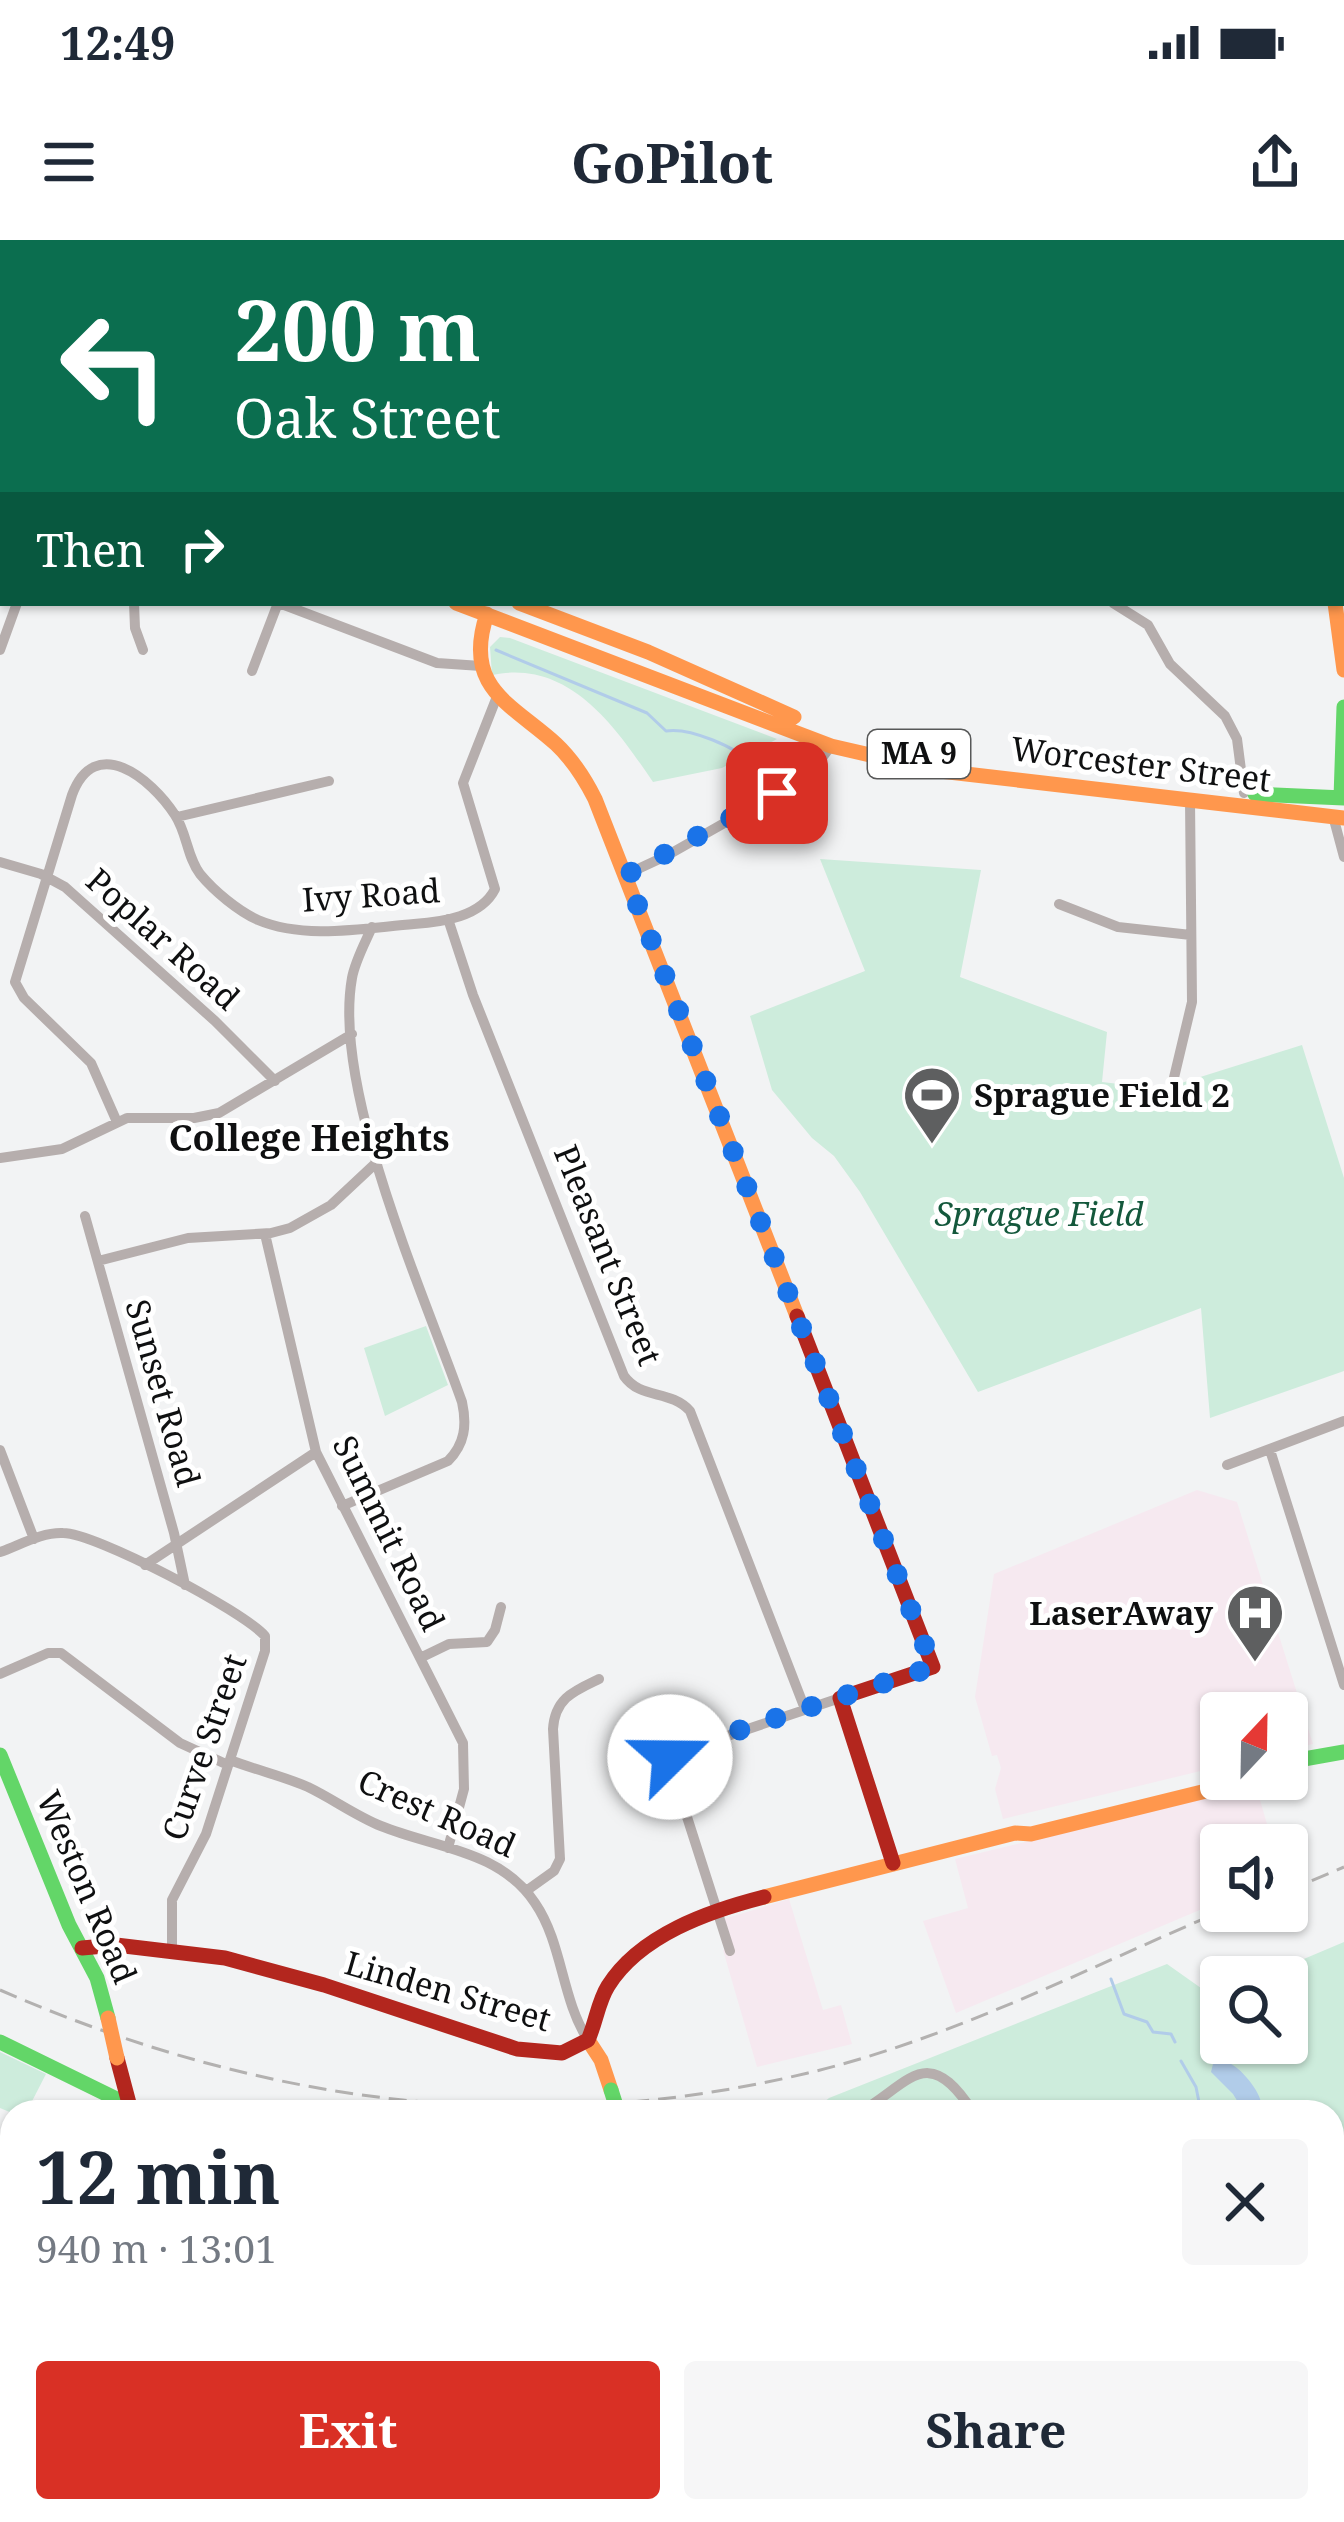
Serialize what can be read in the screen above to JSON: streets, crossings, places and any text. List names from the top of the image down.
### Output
{
  "streets": {
    "main road": [
      "MA 9",
      "Worcester Street",
      "Crest Road",
      "Weston Road",
      "Linden Street"
    ],
    "street": [
      "Ivy Road",
      "Poplar Road",
      "Pleasant Street",
      "Sunset Road",
      "Summit Road",
      "Curve Street"
    ]
  },
  "crossings": [
    ["Ivy Road", "Poplar Road"],
    ["Ivy Road", "Pleasant Street"],
    ["Sunset Road", "Curve Street"],
    ["Summit Road", "Crest Road"],
    ["Curve Street", "Crest Road"],
    ["Curve Street", "Linden Street"],
    ["Crest Road", "Linden Street"],
    ["Weston Road", "Linden Street"]
  ],
  "districts": ["College Heights"],
  "parks": ["Sprague Field"],
  "places": {
    "sports": ["Sprague Field 2"],
    "hospital": ["LaserAway"]
  },
  "north": "top",
  "page": {
    "status": "12:49",
    "header": "GoPilot",
    "turn": ["200 m", "Oak Street"],
    "then": "Then",
    "heading": ["12 min", "940 m · 13:01"],
    "buttons": ["Exit", "Share"]
  }
}
